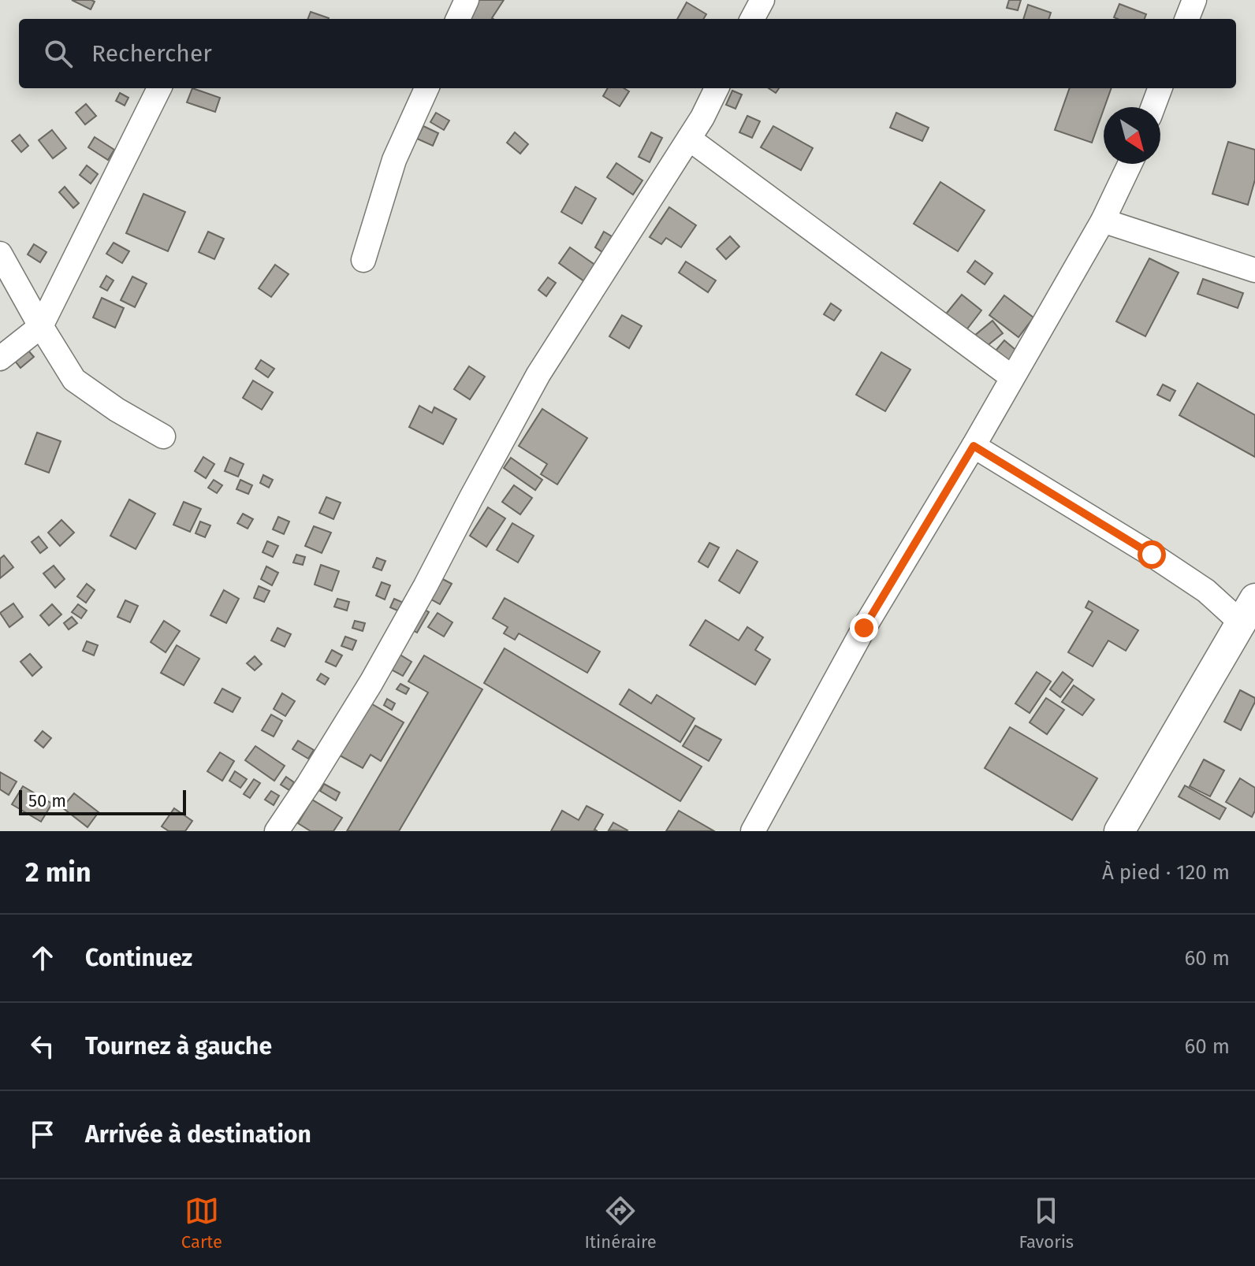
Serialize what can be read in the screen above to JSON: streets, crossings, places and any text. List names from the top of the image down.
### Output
{
  "scale_bar": "50 m",
  "north": "bottom right",
  "page": {
    "search": "Rechercher",
    "scale": "50 m",
    "heading": ["2 min", "À pied · 120 m"],
    "list": [
      ["Continuez", "60 m"],
      ["Tournez à gauche", "60 m"],
      "Arrivée à destination"
    ],
    "nav": ["Carte", "Itinéraire", "Favoris"]
  }
}
